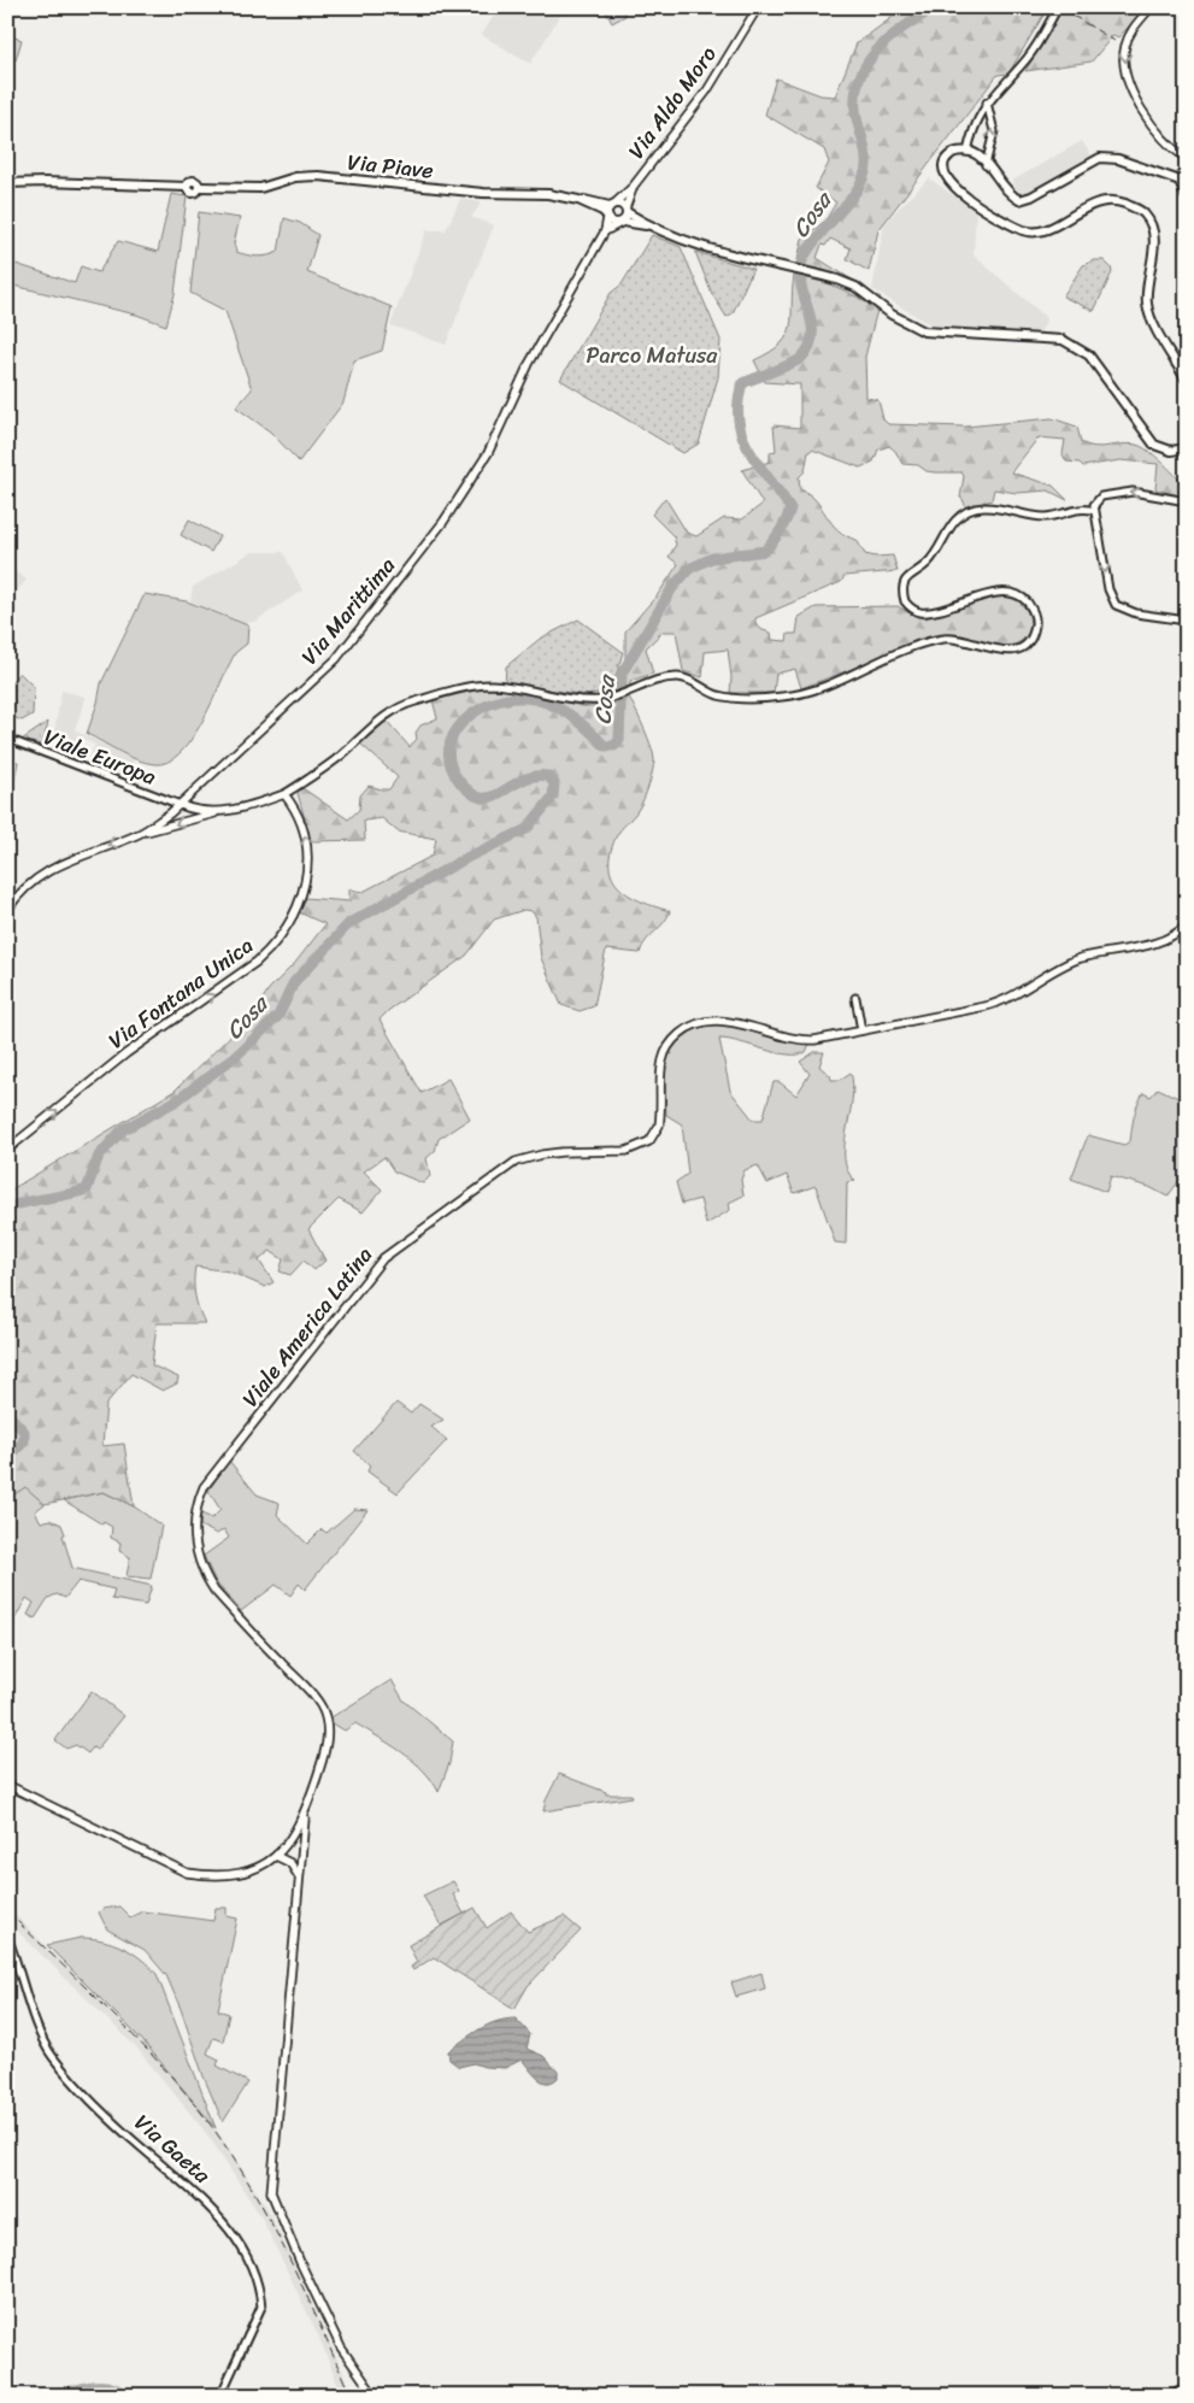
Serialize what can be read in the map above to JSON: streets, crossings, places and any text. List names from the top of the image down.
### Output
{
  "streets": {
    "main road": [
      "Via Aldo Moro",
      "Via Piave",
      "Via Marittima",
      "Via Fontana Unica",
      "Viale America Latina"
    ],
    "street": ["Viale Europa", "Via Gaeta"]
  },
  "crossings": [
    ["Via Aldo Moro", "Via Piave"],
    ["Via Aldo Moro", "Via Marittima"],
    ["Via Piave", "Via Marittima"],
    ["Via Marittima", "Viale Europa"]
  ],
  "one_way": ["Via Fontana Unica"],
  "water": ["Cosa"],
  "parks": ["Parco Matusa"]
}
